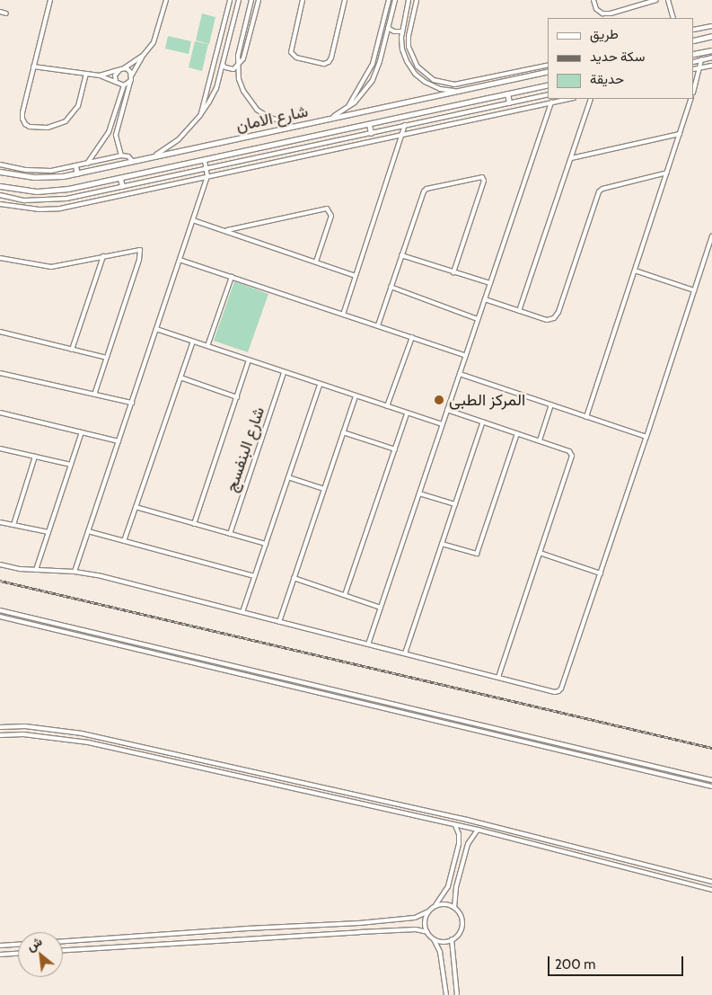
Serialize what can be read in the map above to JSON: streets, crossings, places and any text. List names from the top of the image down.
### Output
{
  "streets": {
    "street": ["شارع الامان", "شارع البنفسج"]
  },
  "places": ["المركز الطبى"],
  "legend": ["طريق", "سكة حديد", "حديقة"],
  "scale_bar": "200 m",
  "north": "top left"
}
